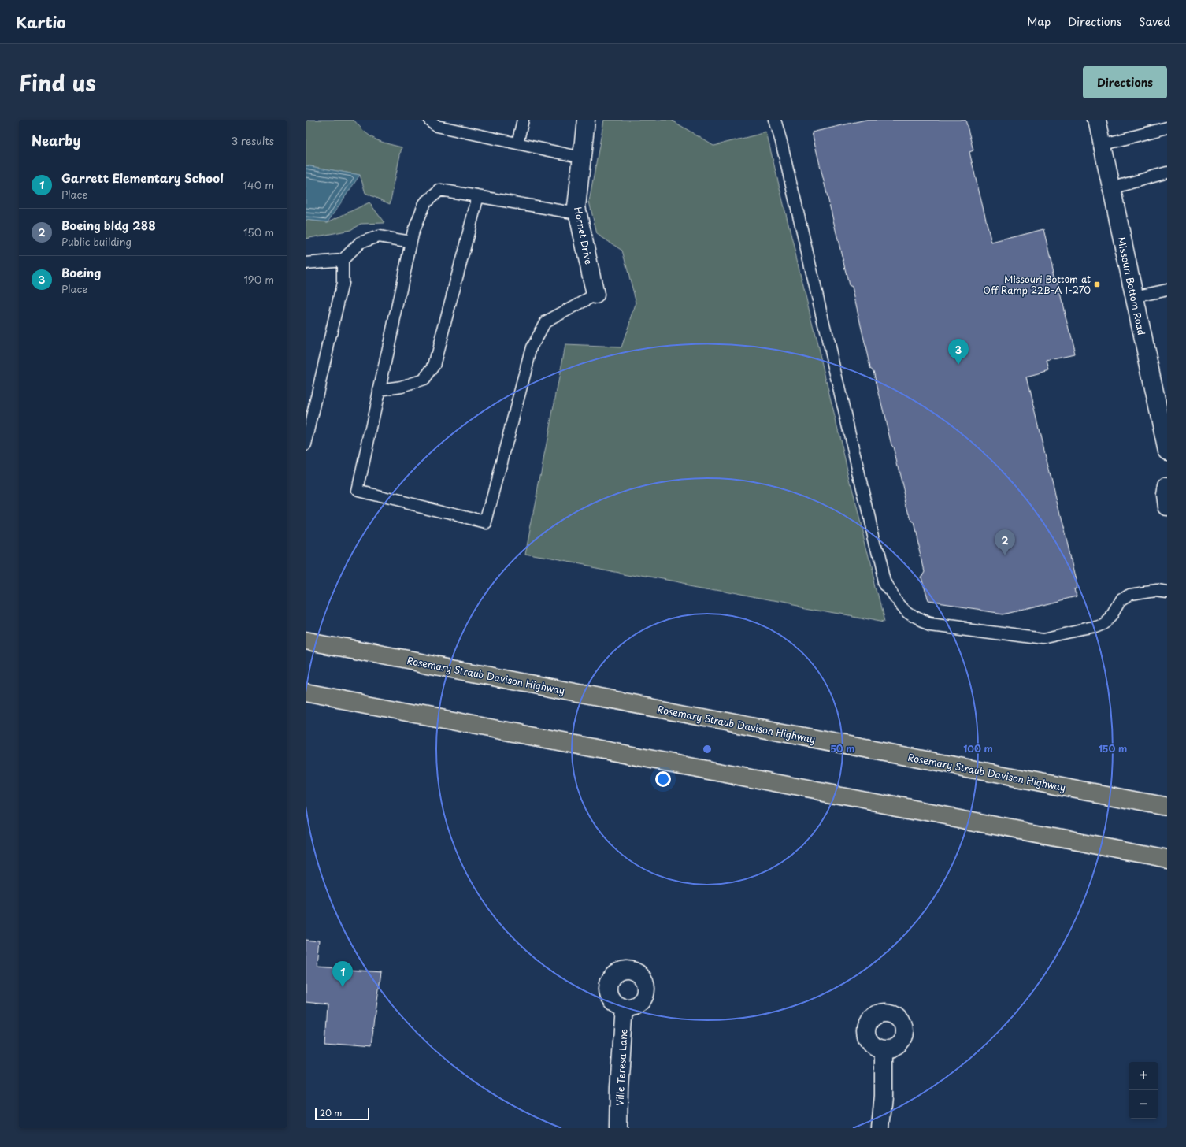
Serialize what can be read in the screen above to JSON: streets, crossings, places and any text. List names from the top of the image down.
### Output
{
  "streets": {
    "highway": ["Rosemary Straub Davison Highway"],
    "street": ["Hornet Drive", "Missouri Bottom Road", "Ville Teresa Lane"]
  },
  "places": {
    "transit": ["Missouri Bottom at Off Ramp 22B-A I-270"]
  },
  "scale_bar": "20 m",
  "page": {
    "header": "Kartio",
    "nav": ["Map", "Directions", "Saved"],
    "title": "Find us",
    "buttons": "Directions",
    "heading": ["Nearby", "3 results"],
    "list": [
      {
        "mark": "1",
        "name": "Garrett Elementary School",
        "note": "Place",
        "value": "140 m"
      },
      {
        "mark": "2",
        "name": "Boeing bldg 288",
        "note": "Public building",
        "value": "150 m"
      },
      {
        "mark": "3",
        "name": "Boeing",
        "note": "Place",
        "value": "190 m"
      }
    ],
    "pins": ["3", "2", "1"],
    "map_buttons": ["+", "−"],
    "scale": "20 m"
  },
  "rings": ["50 m", "100 m", "150 m"]
}
